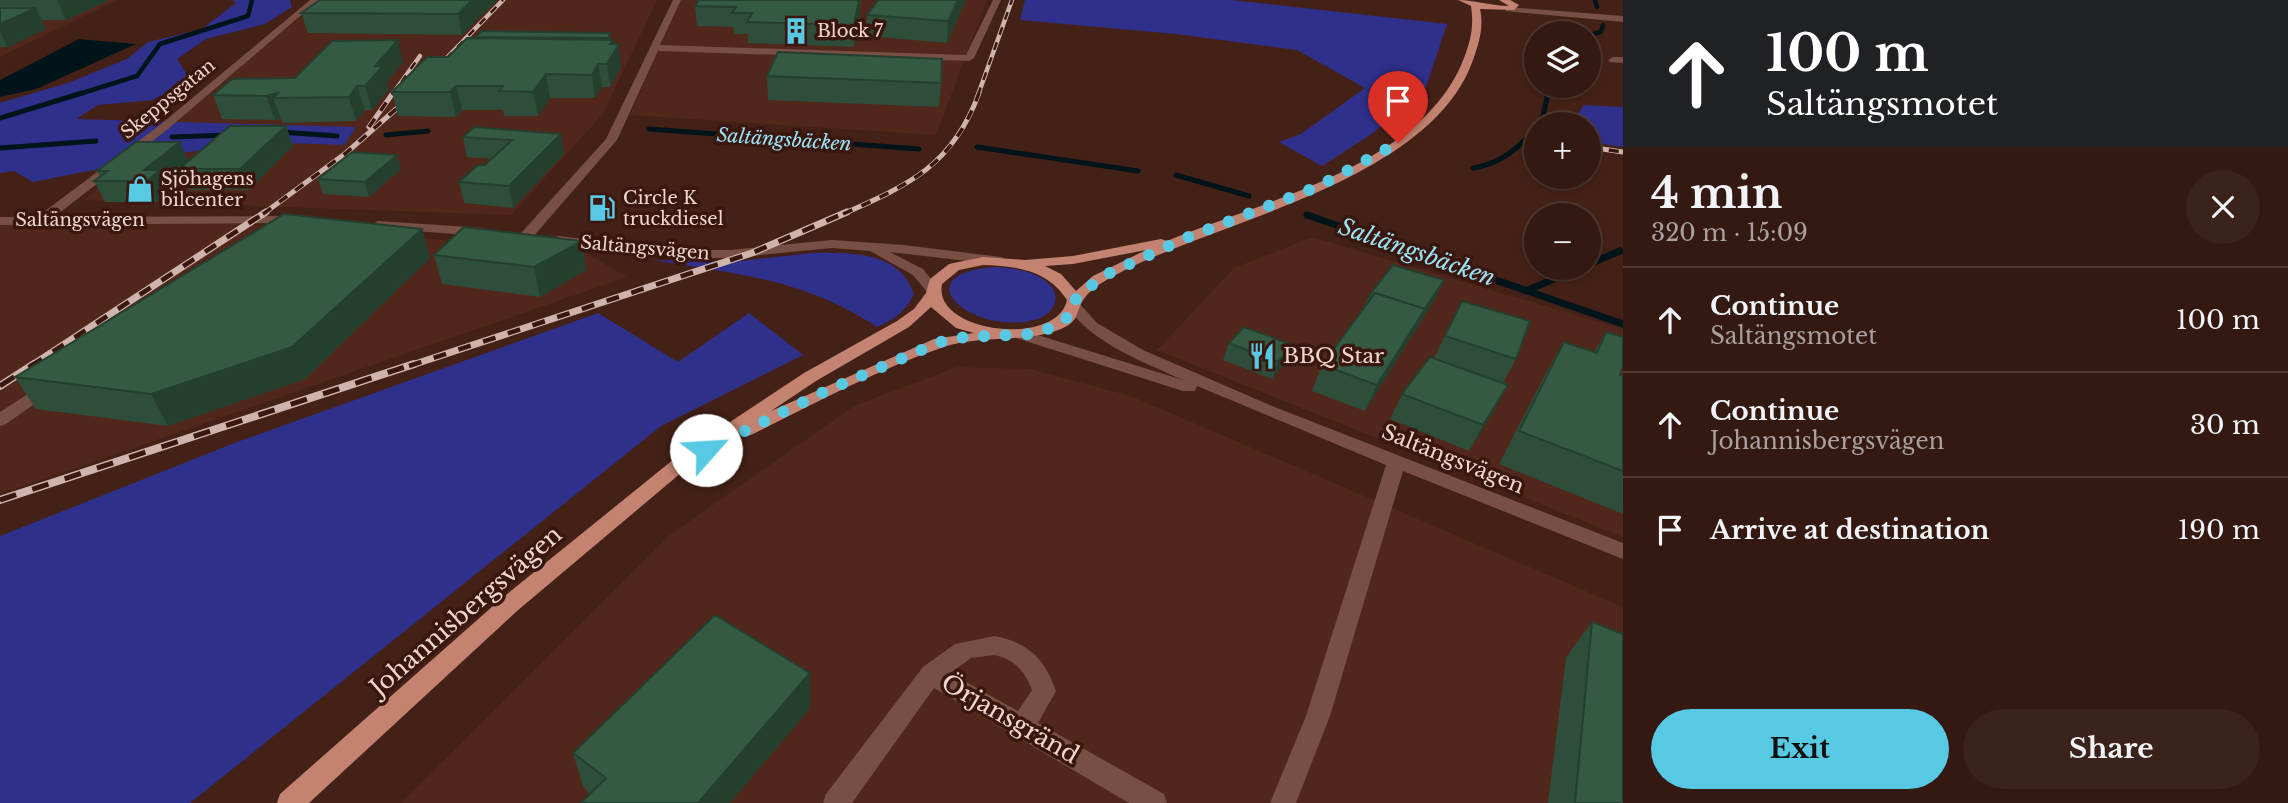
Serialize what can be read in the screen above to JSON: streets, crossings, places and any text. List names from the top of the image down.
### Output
{
  "streets": {
    "main road": ["Johannisbergsvägen"],
    "street": ["Skeppsgatan", "Saltängsvägen", "Örjansgränd"]
  },
  "crossings": [
    ["Skeppsgatan", "Saltängsvägen"],
    ["Saltängsvägen", "Johannisbergsvägen"]
  ],
  "water": ["Saltängsbäcken"],
  "places": {
    "building": ["Block 7"],
    "shop": ["Sjöhagens bilcenter"],
    "fuel station": ["Circle K truckdiesel"],
    "restaurant": ["BBQ Star"]
  },
  "page": {
    "turn": ["100 m", "Saltängsmotet"],
    "map_buttons": ["+", "−"],
    "heading": ["4 min", "320 m · 15:09"],
    "list": [
      {
        "name": "Continue",
        "note": "Saltängsmotet",
        "value": "100 m"
      },
      {
        "name": "Continue",
        "note": "Johannisbergsvägen",
        "value": "30 m"
      },
      {
        "name": "Arrive at destination",
        "value": "190 m"
      }
    ],
    "buttons": ["Exit", "Share"]
  }
}
